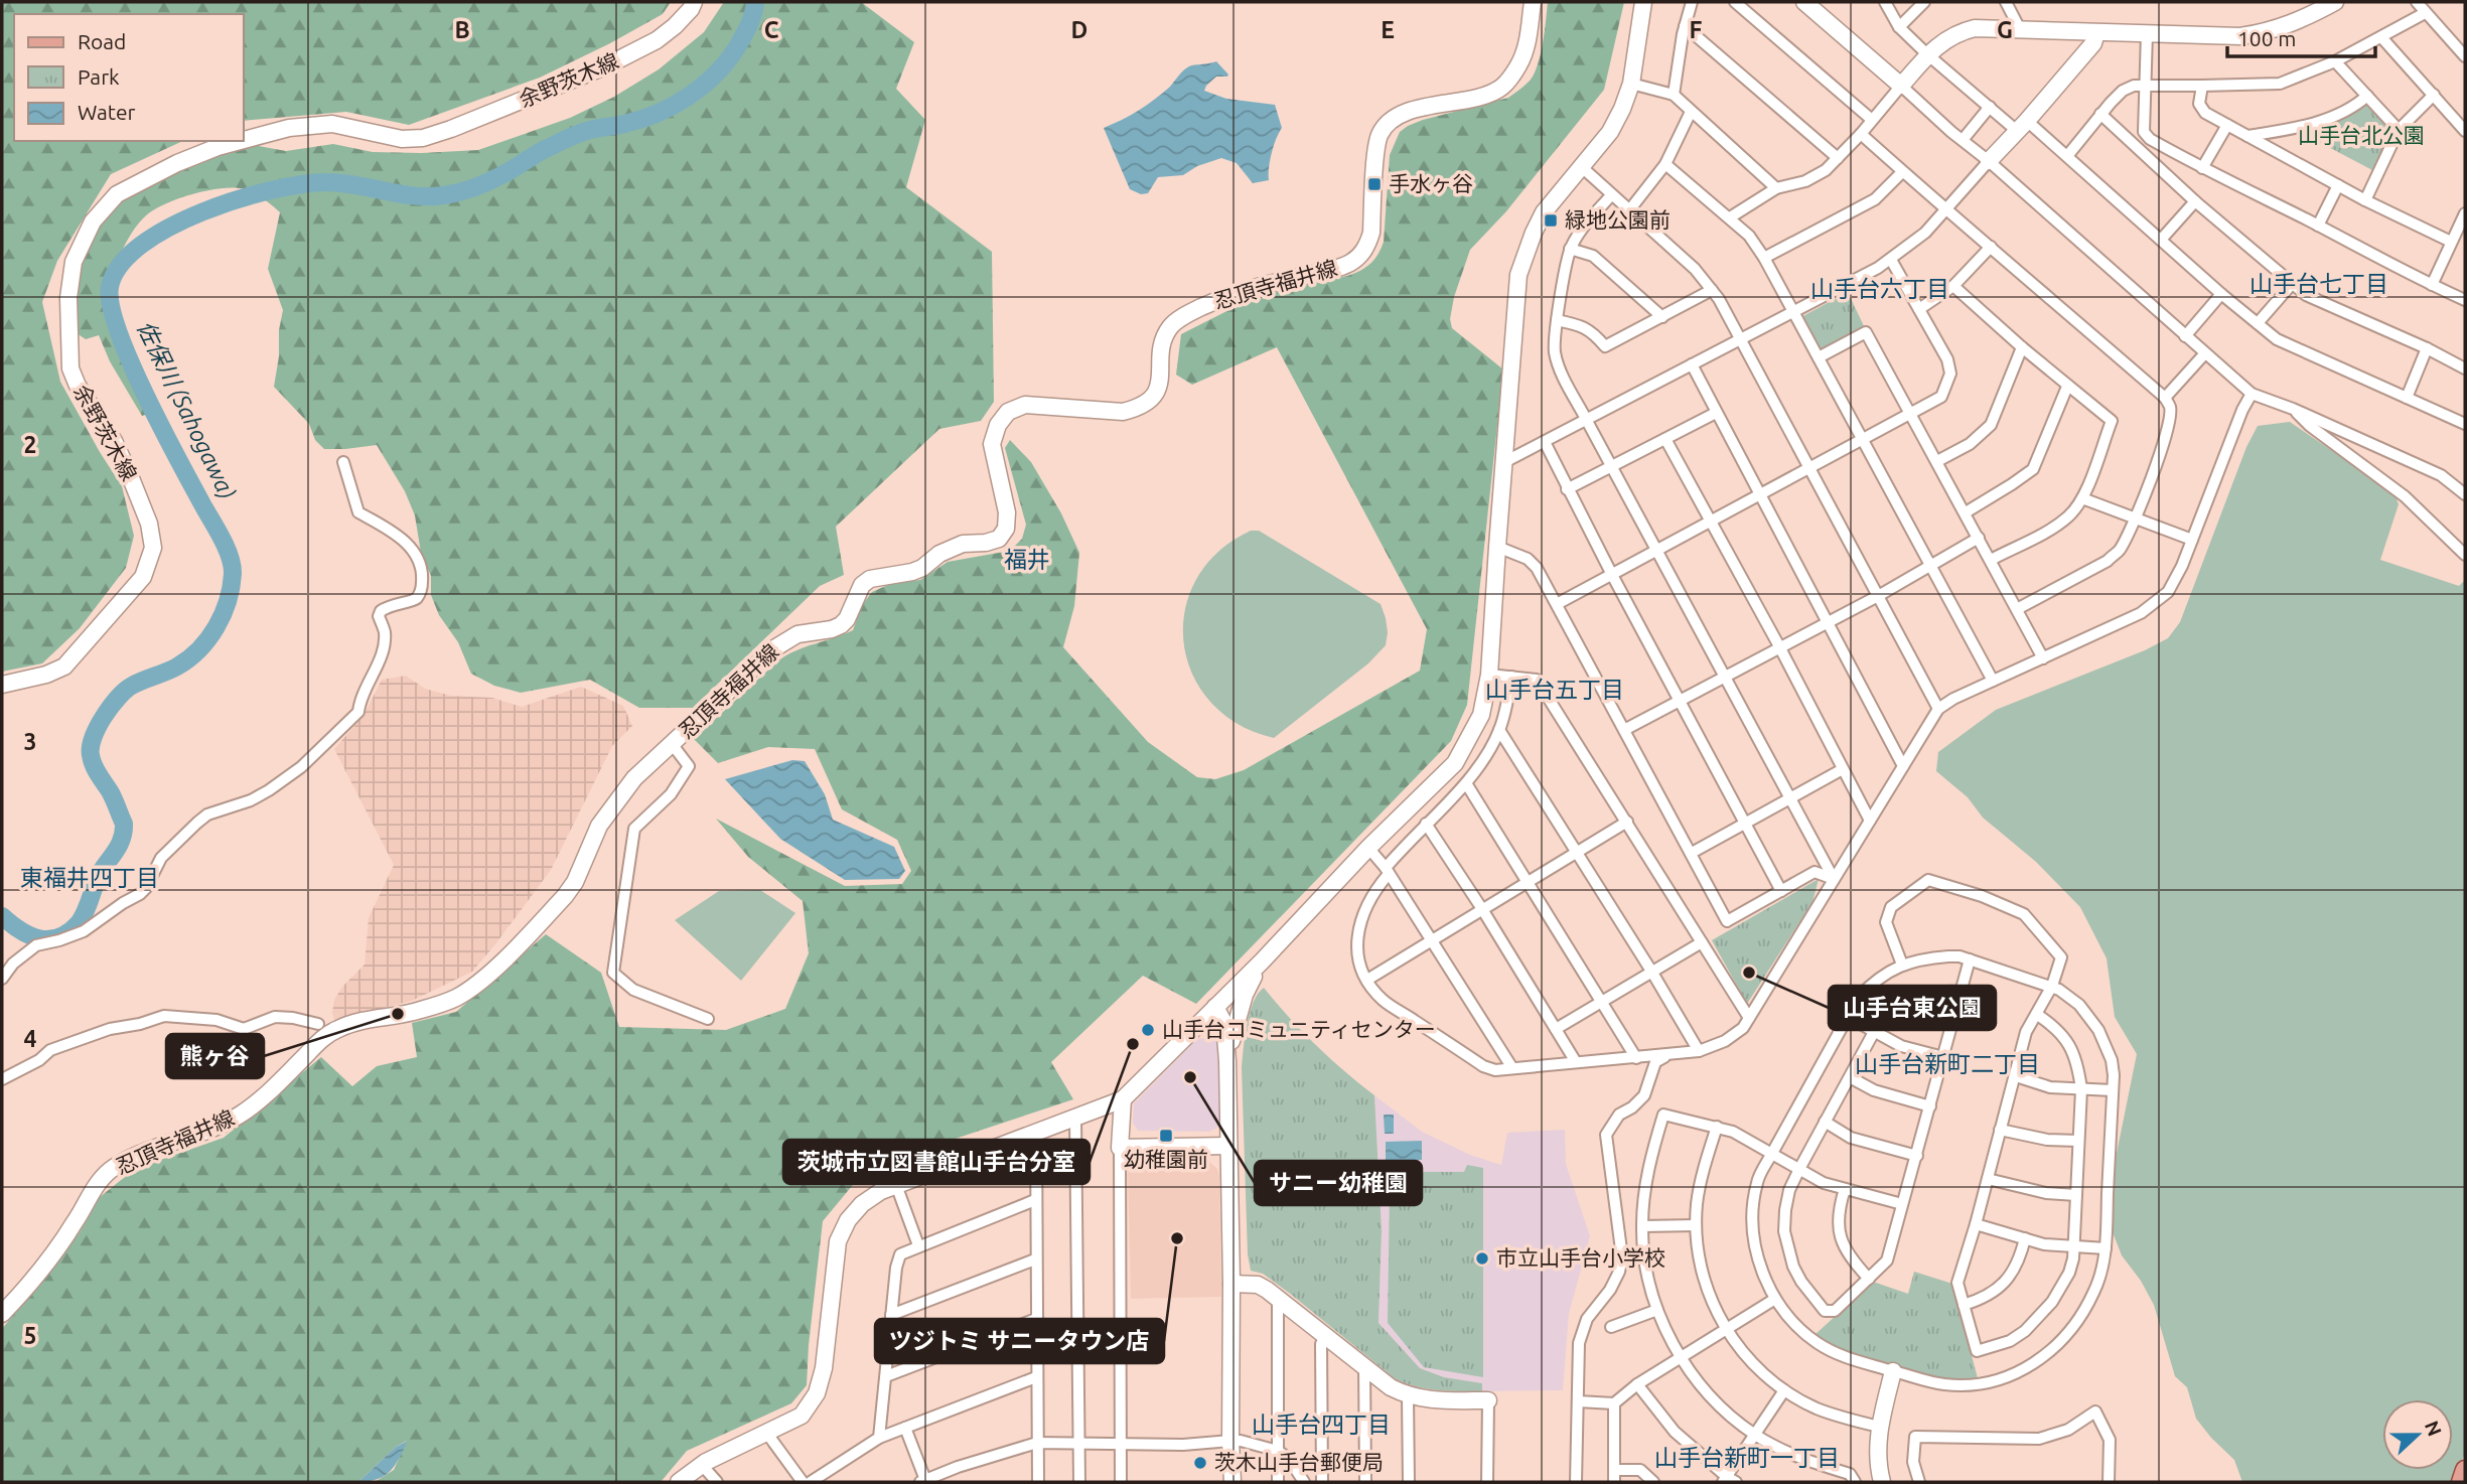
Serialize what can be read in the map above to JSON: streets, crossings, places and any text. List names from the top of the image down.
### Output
{
  "streets": {
    "street": ["余野茨木線", "忍頂寺福井線"]
  },
  "districts": [
    "山手台七丁目",
    "山手台六丁目",
    "福井",
    "山手台五丁目",
    "東福井四丁目",
    "山手台新町二丁目",
    "山手台四丁目",
    "山手台新町一丁目"
  ],
  "water": ["佐保川 (Sahogawa)"],
  "parks": ["山手台北公園"],
  "places": {
    "transit": ["手水ヶ谷", "緑地公園前", "幼稚園前"],
    "other": [
      "山手台東公園",
      "熊ヶ谷",
      "山手台コミュニティセンター",
      "茨城市立図書館山手台分室",
      "サニー幼稚園",
      "ツジトミ サニータウン店",
      "市立山手台小学校",
      "茨木山手台郵便局"
    ]
  },
  "legend": ["Road", "Park", "Water"],
  "scale_bar": "100 m",
  "north": "right",
  "grid": {
    "columns": [
      "B",
      "C",
      "D",
      "E",
      "F",
      "G"
    ],
    "rows": [
      "2",
      "3",
      "4",
      "5"
    ]
  }
}
